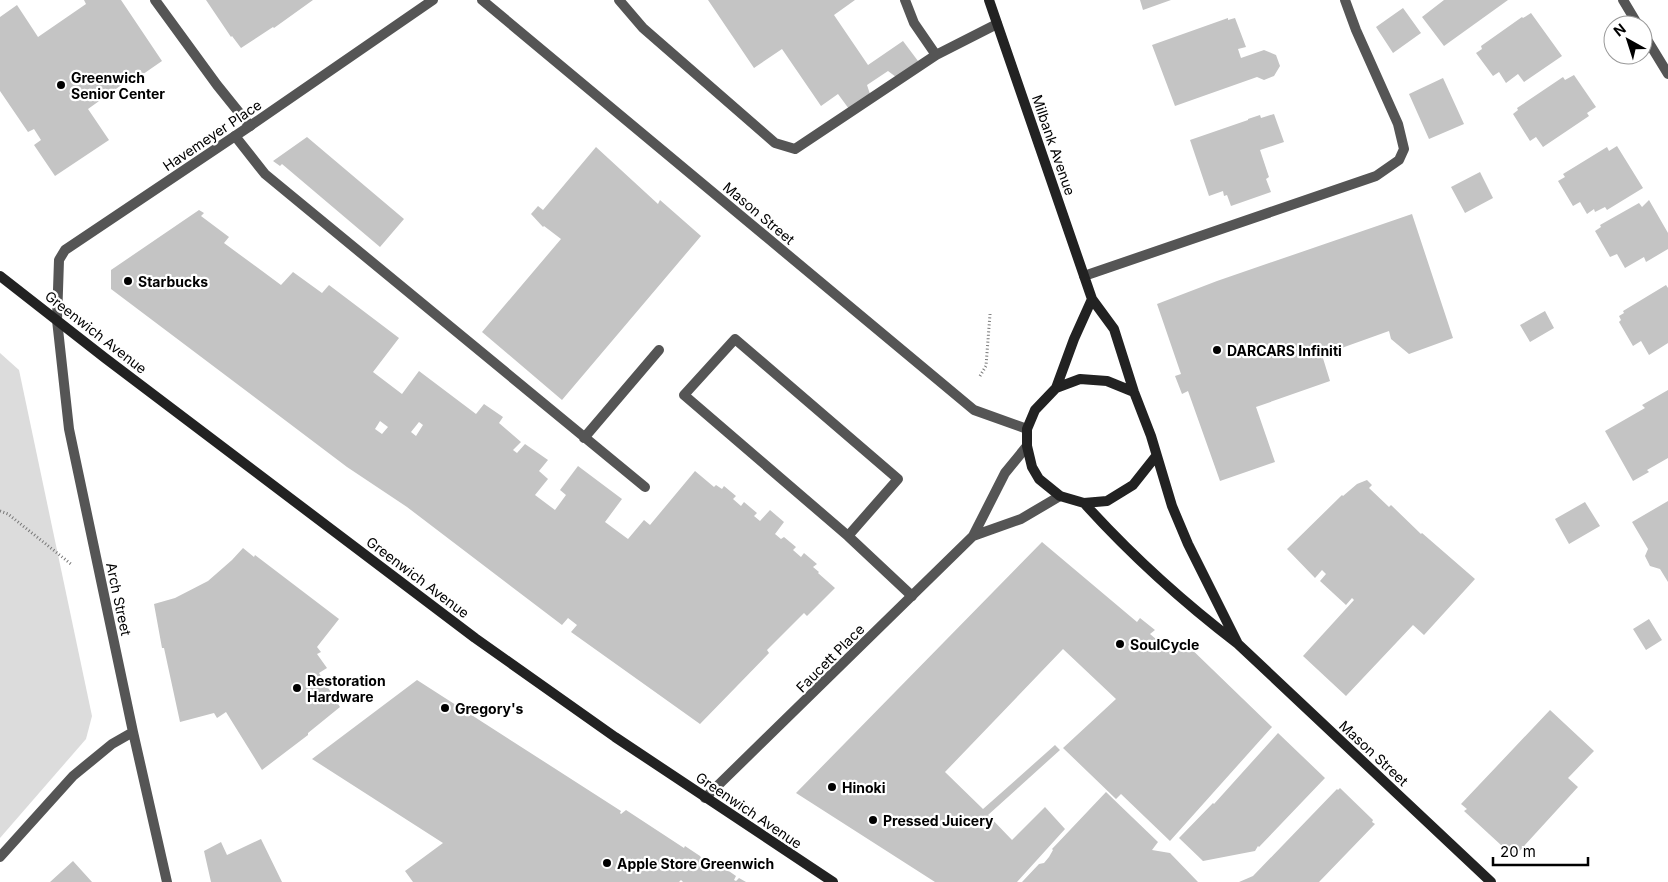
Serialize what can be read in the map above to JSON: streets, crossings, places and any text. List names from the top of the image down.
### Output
{
  "streets": {
    "main road": ["Milbank Avenue", "Mason Street", "Greenwich Avenue"],
    "street": ["Havemeyer Place", "Arch Street", "Faucett Place"]
  },
  "crossings": [
    ["Havemeyer Place", "Greenwich Avenue"],
    ["Havemeyer Place", "Arch Street"],
    ["Milbank Avenue", "Mason Street"],
    ["Milbank Avenue", "Faucett Place"],
    ["Mason Street", "Faucett Place"],
    ["Greenwich Avenue", "Arch Street"],
    ["Greenwich Avenue", "Faucett Place"]
  ],
  "places": [
    "Greenwich Senior Center",
    "Starbucks",
    "DARCARS Infiniti",
    "SoulCycle",
    "Restoration Hardware",
    "Gregory's",
    "Hinoki",
    "Pressed Juicery",
    "Apple Store Greenwich"
  ],
  "scale_bar": "20 m",
  "north": "top left"
}
